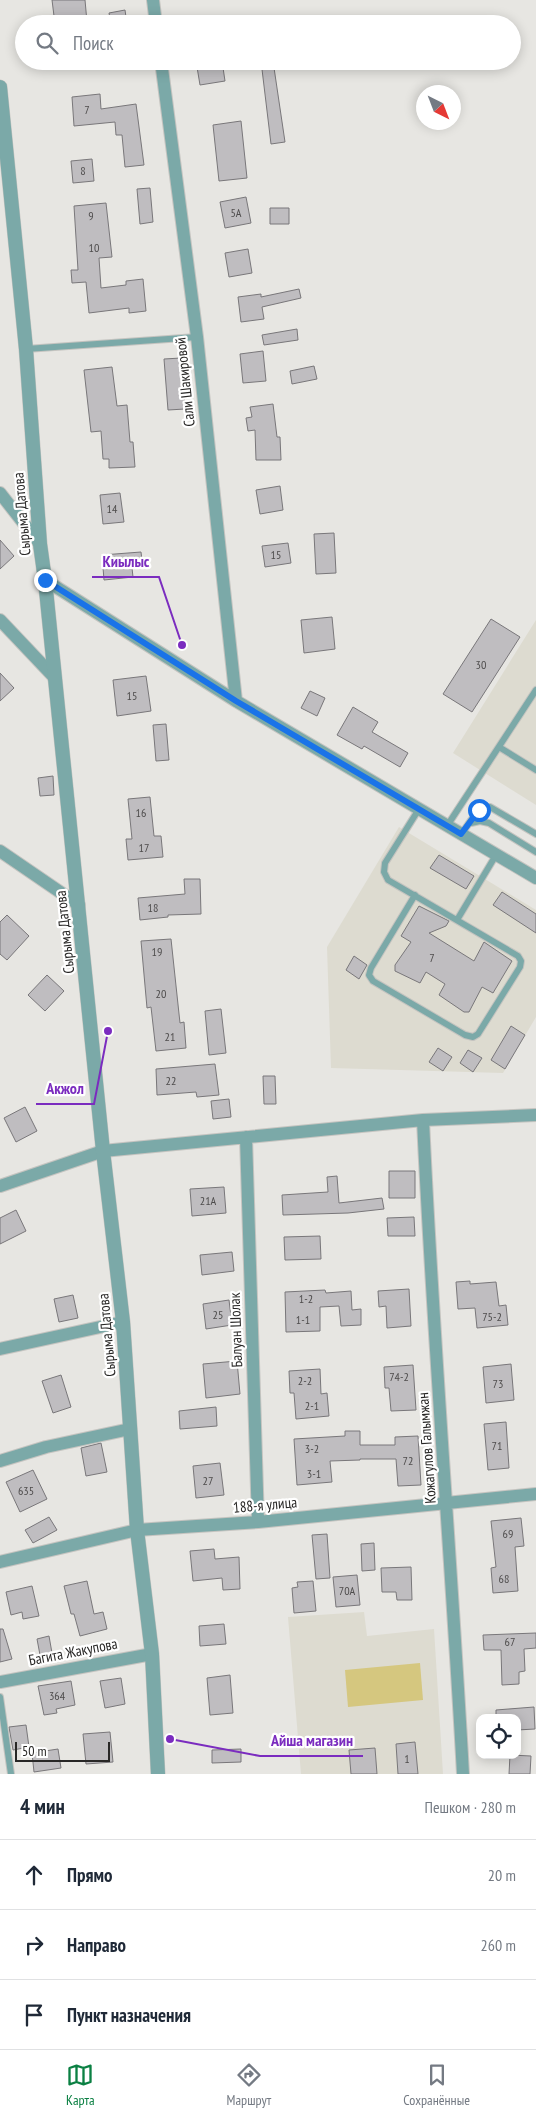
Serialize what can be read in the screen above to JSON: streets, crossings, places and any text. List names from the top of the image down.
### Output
{
  "streets": {
    "street": [
      "Сали Шакировой",
      "Сырыма Датова",
      "Балуан Шолак",
      "Кожагулов Галымжан",
      "188-я улица",
      "Багита Жакупова"
    ]
  },
  "crossings": [
    ["Сырыма Датова", "188-я улица"],
    ["Сырыма Датова", "Багита Жакупова"],
    ["Балуан Шолак", "188-я улица"],
    ["Кожагулов Галымжан", "188-я улица"]
  ],
  "places": ["Киылыс", "Акжол", "Айша магазин"],
  "house_numbers": [
    "7",
    "8",
    "5А",
    "9",
    "10",
    "14",
    "15",
    "30",
    "15",
    "16",
    "17",
    "18",
    "19",
    "7",
    "20",
    "21",
    "22",
    "21А",
    "1-2",
    "25",
    "75-2",
    "1-1",
    "74-2",
    "2-2",
    "73",
    "2-1",
    "71",
    "3-2",
    "72",
    "3-1",
    "27",
    "635",
    "69",
    "68",
    "70А",
    "67",
    "364",
    "1"
  ],
  "scale_bar": "50 m",
  "north": "bottom right",
  "page": {
    "search": "Поиск",
    "scale": "50 m",
    "heading": ["4 мин", "Пешком · 280 m"],
    "list": [
      ["Прямо", "20 m"],
      ["Направо", "260 m"],
      "Пункт назначения"
    ],
    "nav": ["Карта", "Маршрут", "Сохранённые"]
  }
}
